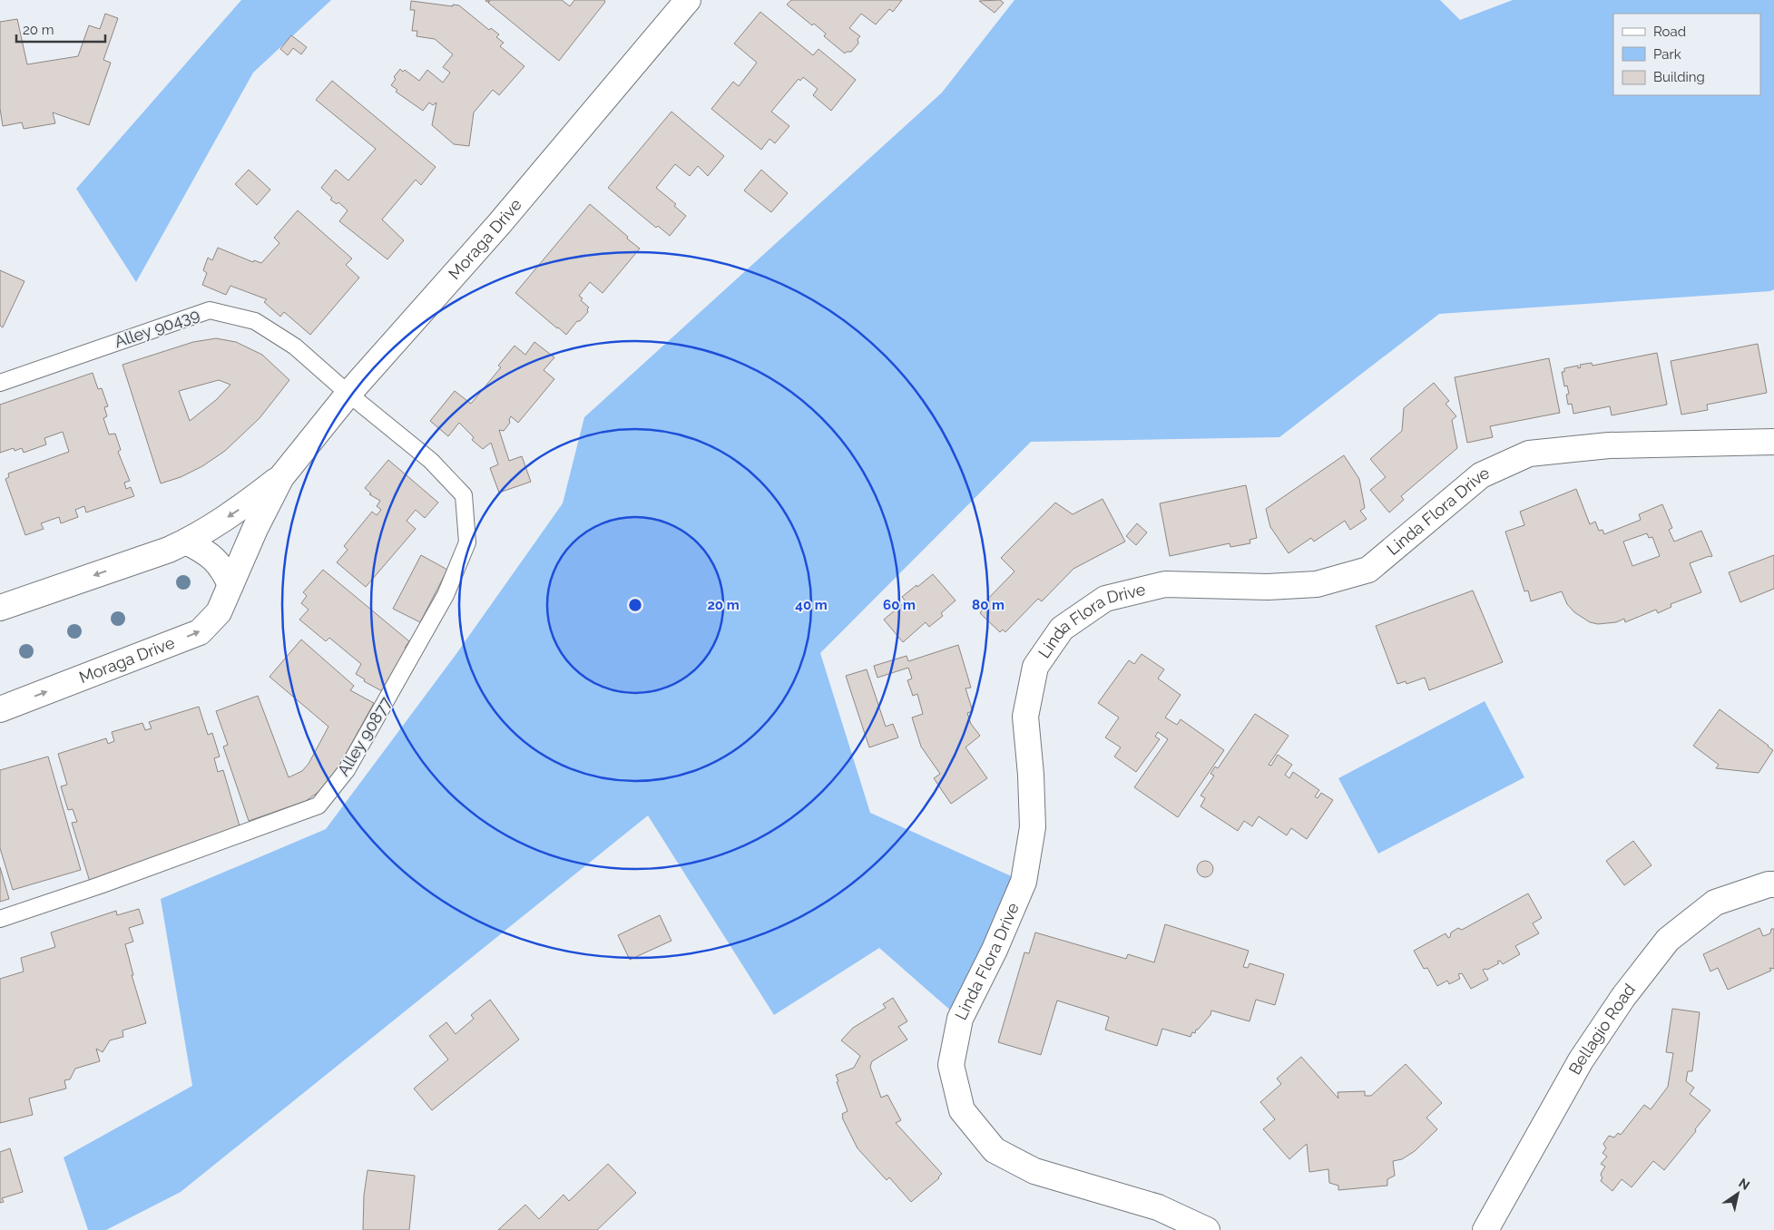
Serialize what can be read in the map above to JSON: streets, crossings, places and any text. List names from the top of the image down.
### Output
{
  "streets": {
    "street": ["Moraga Drive", "Linda Flora Drive", "Bellagio Road"],
    "lane": ["Alley 90439", "Alley 90877"]
  },
  "crossings": [
    ["Moraga Drive", "Alley 90439"],
    ["Moraga Drive", "Alley 90877"],
    ["Alley 90439", "Alley 90877"]
  ],
  "legend": ["Road", "Park", "Building"],
  "scale_bar": "20 m",
  "north": "top right",
  "rings": [
    "20 m",
    "40 m",
    "60 m",
    "80 m"
  ]
}
